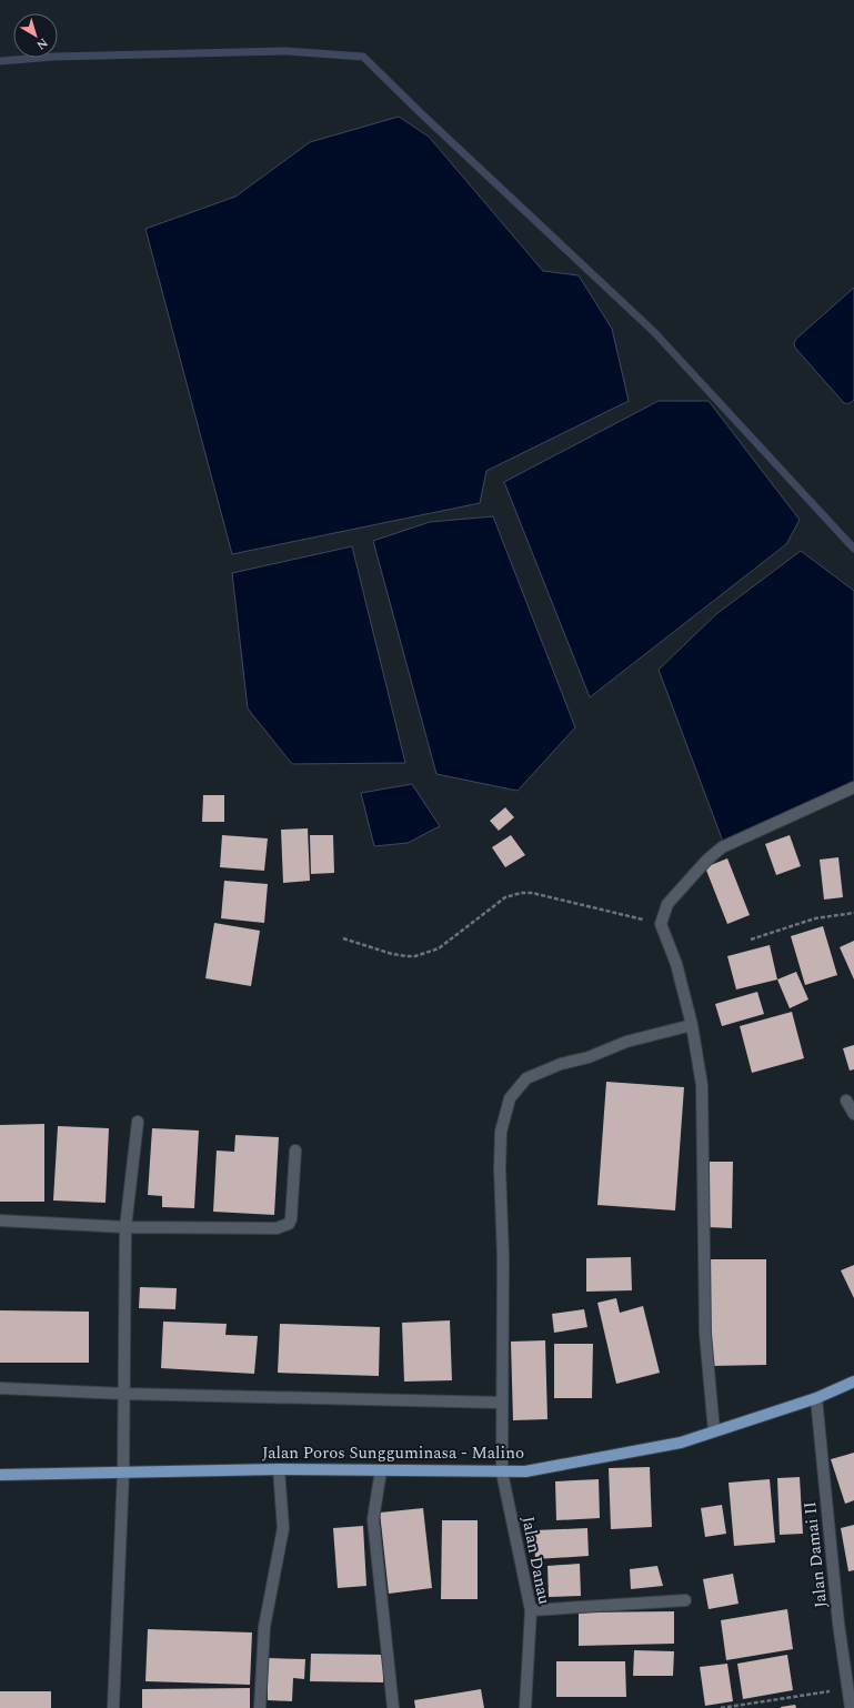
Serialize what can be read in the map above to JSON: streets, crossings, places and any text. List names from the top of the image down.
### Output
{
  "streets": {
    "main road": ["Jalan Poros Sungguminasa - Malino"],
    "street": ["Jalan Damai II", "Jalan Danau"]
  },
  "crossings": [
    ["Jalan Poros Sungguminasa - Malino", "Jalan Damai II"],
    ["Jalan Poros Sungguminasa - Malino", "Jalan Danau"]
  ],
  "north": "bottom right"
}
